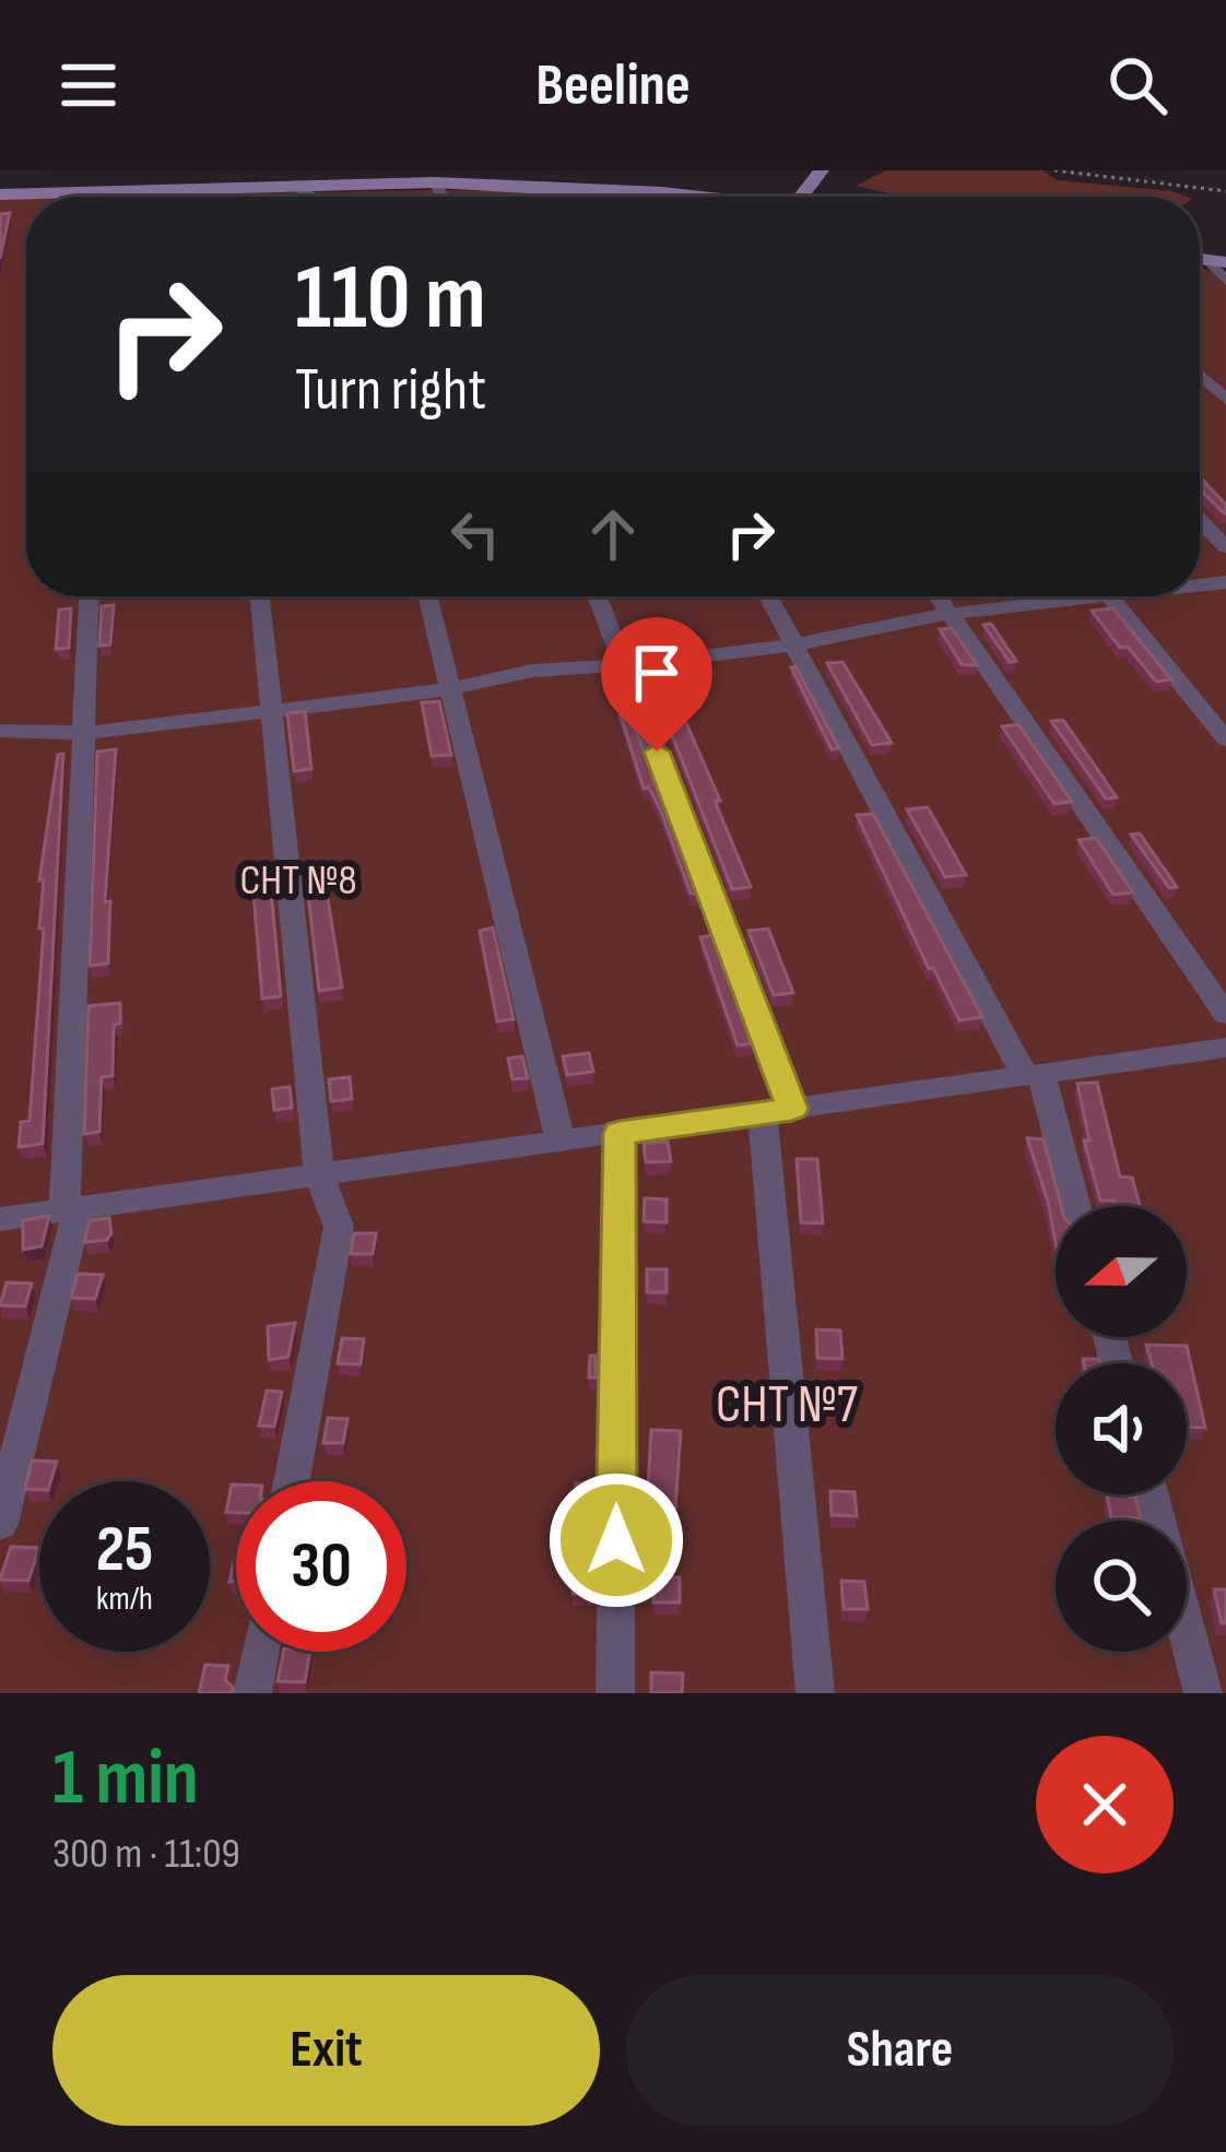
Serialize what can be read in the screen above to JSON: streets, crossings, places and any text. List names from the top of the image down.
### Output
{
  "parks": ["СНТ №8", "СНТ №7"],
  "north": "left",
  "page": {
    "header": "Beeline",
    "turn": ["110 m", "Turn right"],
    "speed": "25 km/h",
    "limit": "30",
    "heading": ["1 min", "300 m · 11:09"],
    "buttons": ["Exit", "Share"]
  }
}
